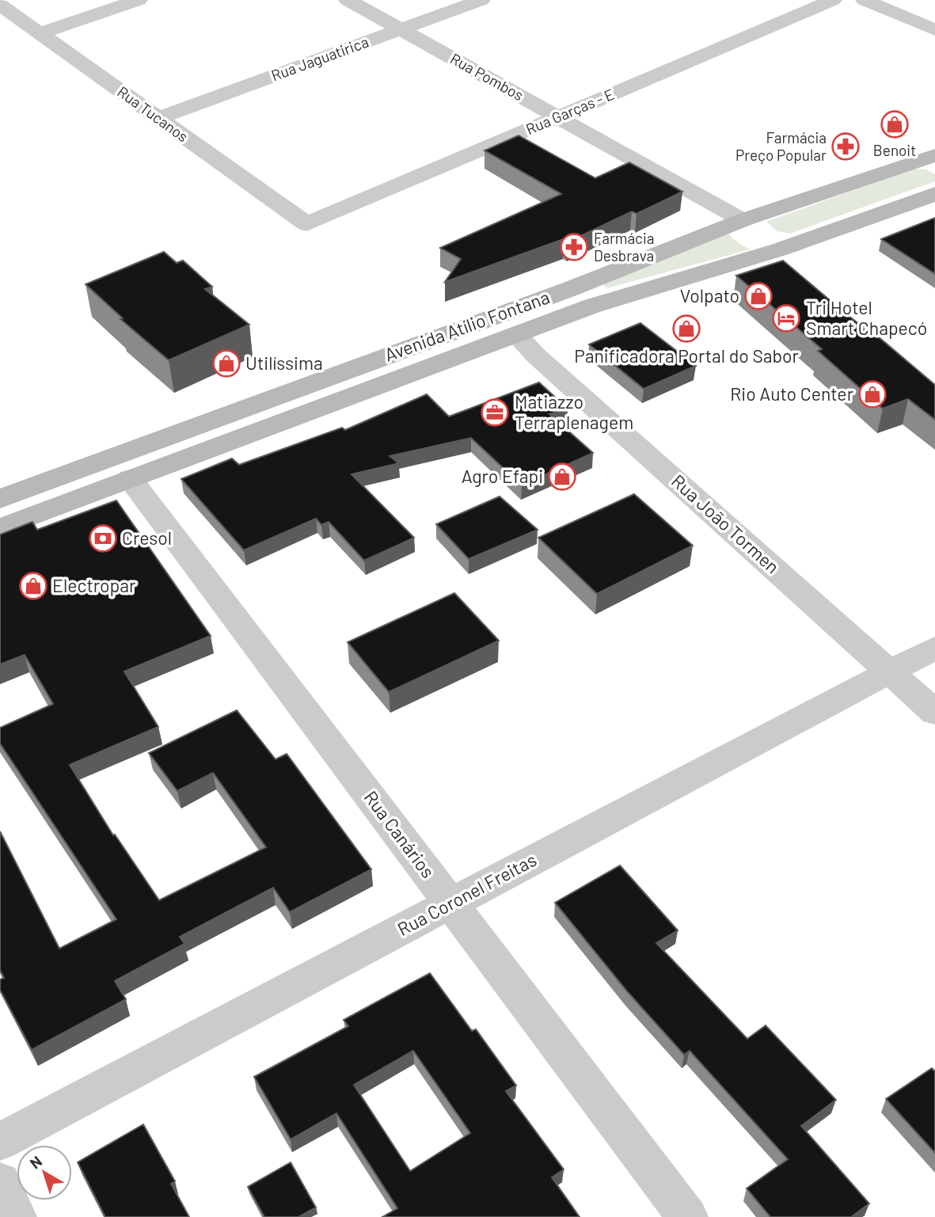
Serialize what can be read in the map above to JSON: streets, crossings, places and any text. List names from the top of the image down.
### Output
{
  "streets": {
    "main road": ["Avenida Atílio Fontana"],
    "street": [
      "Rua Jaguatirica",
      "Rua Pombos",
      "Rua Garças - E",
      "Rua Tucanos",
      "Rua João Tormen",
      "Rua Canários",
      "Rua Coronel Freitas"
    ]
  },
  "crossings": [
    ["Rua Jaguatirica", "Rua Pombos"],
    ["Rua Jaguatirica", "Rua Tucanos"],
    ["Rua Pombos", "Rua Garças - E"],
    ["Rua Pombos", "Avenida Atílio Fontana"],
    ["Rua Garças - E", "Rua Tucanos"],
    ["Avenida Atílio Fontana", "Rua João Tormen"],
    ["Avenida Atílio Fontana", "Rua Canários"],
    ["Rua João Tormen", "Rua Coronel Freitas"],
    ["Rua Canários", "Rua Coronel Freitas"]
  ],
  "places": {
    "shop": [
      "Benoit",
      "Volpato",
      "Panificadora Portal do Sabor",
      "Utilíssima",
      "Rio Auto Center",
      "Agro Efapi",
      "Electropar"
    ],
    "pharmacy": ["Farmácia Preço Popular", "Farmácia Desbrava"],
    "hotel": ["Tri Hotel Smart Chapecó"],
    "office": ["Matiazzo Terraplenagem"],
    "bank": ["Cresol"]
  },
  "north": "top left"
}
